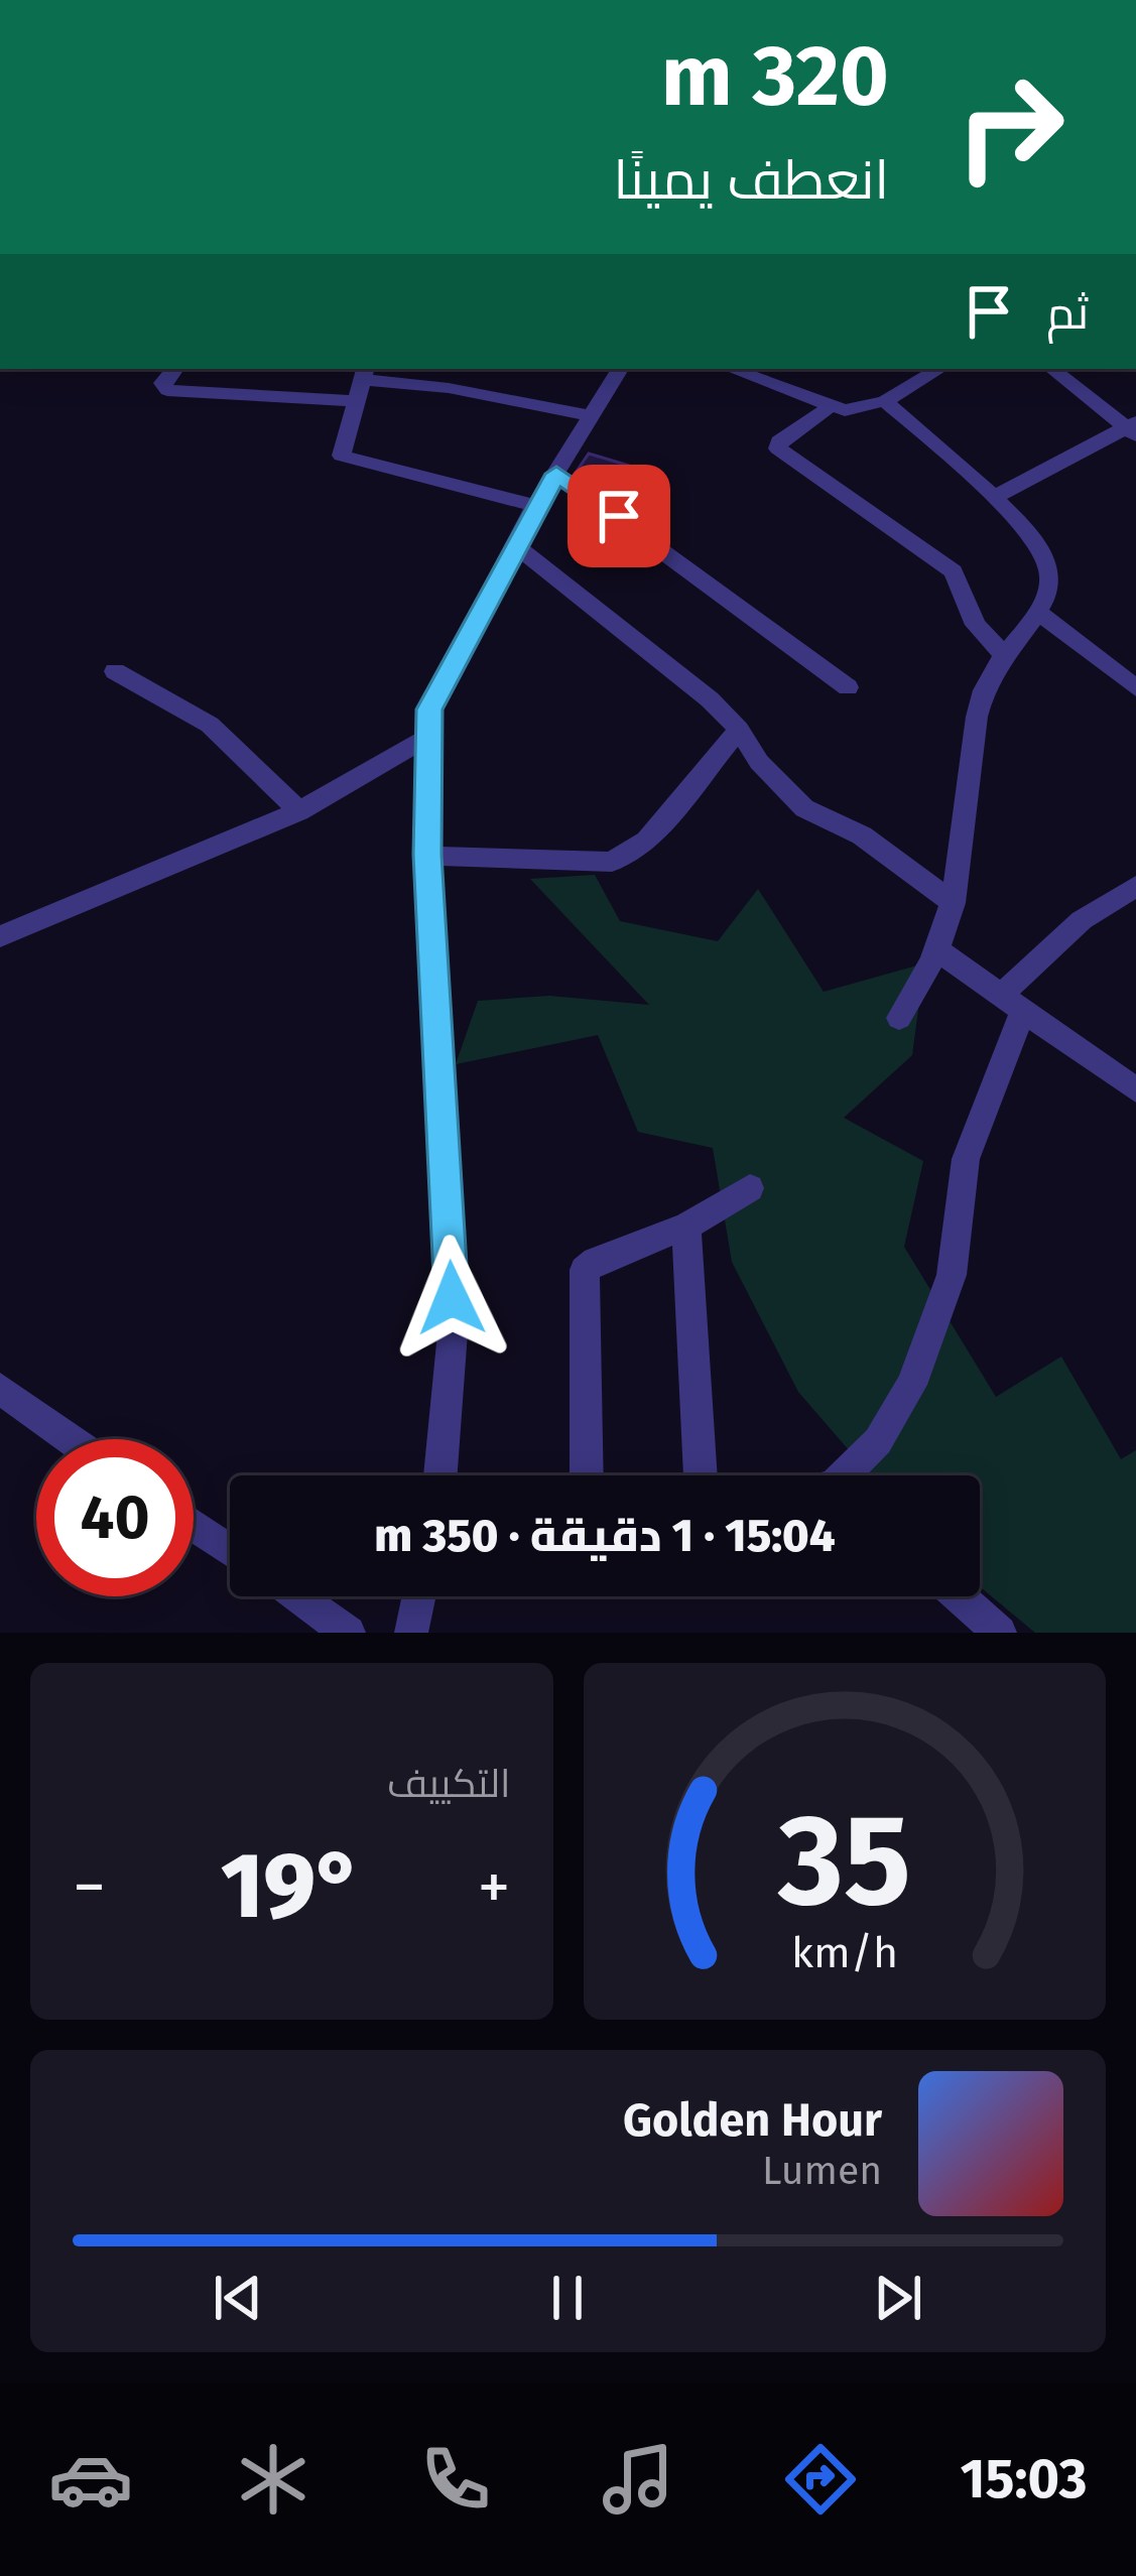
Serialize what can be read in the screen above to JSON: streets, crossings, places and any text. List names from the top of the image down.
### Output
{
  "page": {
    "turn": ["320 m", "انعطف يمينًا"],
    "then": "ثم",
    "limit": "40",
    "trip": "15:04 · 1 دقيقة · 350 m",
    "tile": "التكييف",
    "heat": ["−", "19°", "+"],
    "song": ["Golden Hour", "Lumen"],
    "tabs": "15:03",
    "gauge": ["35", "km/h"]
  }
}
